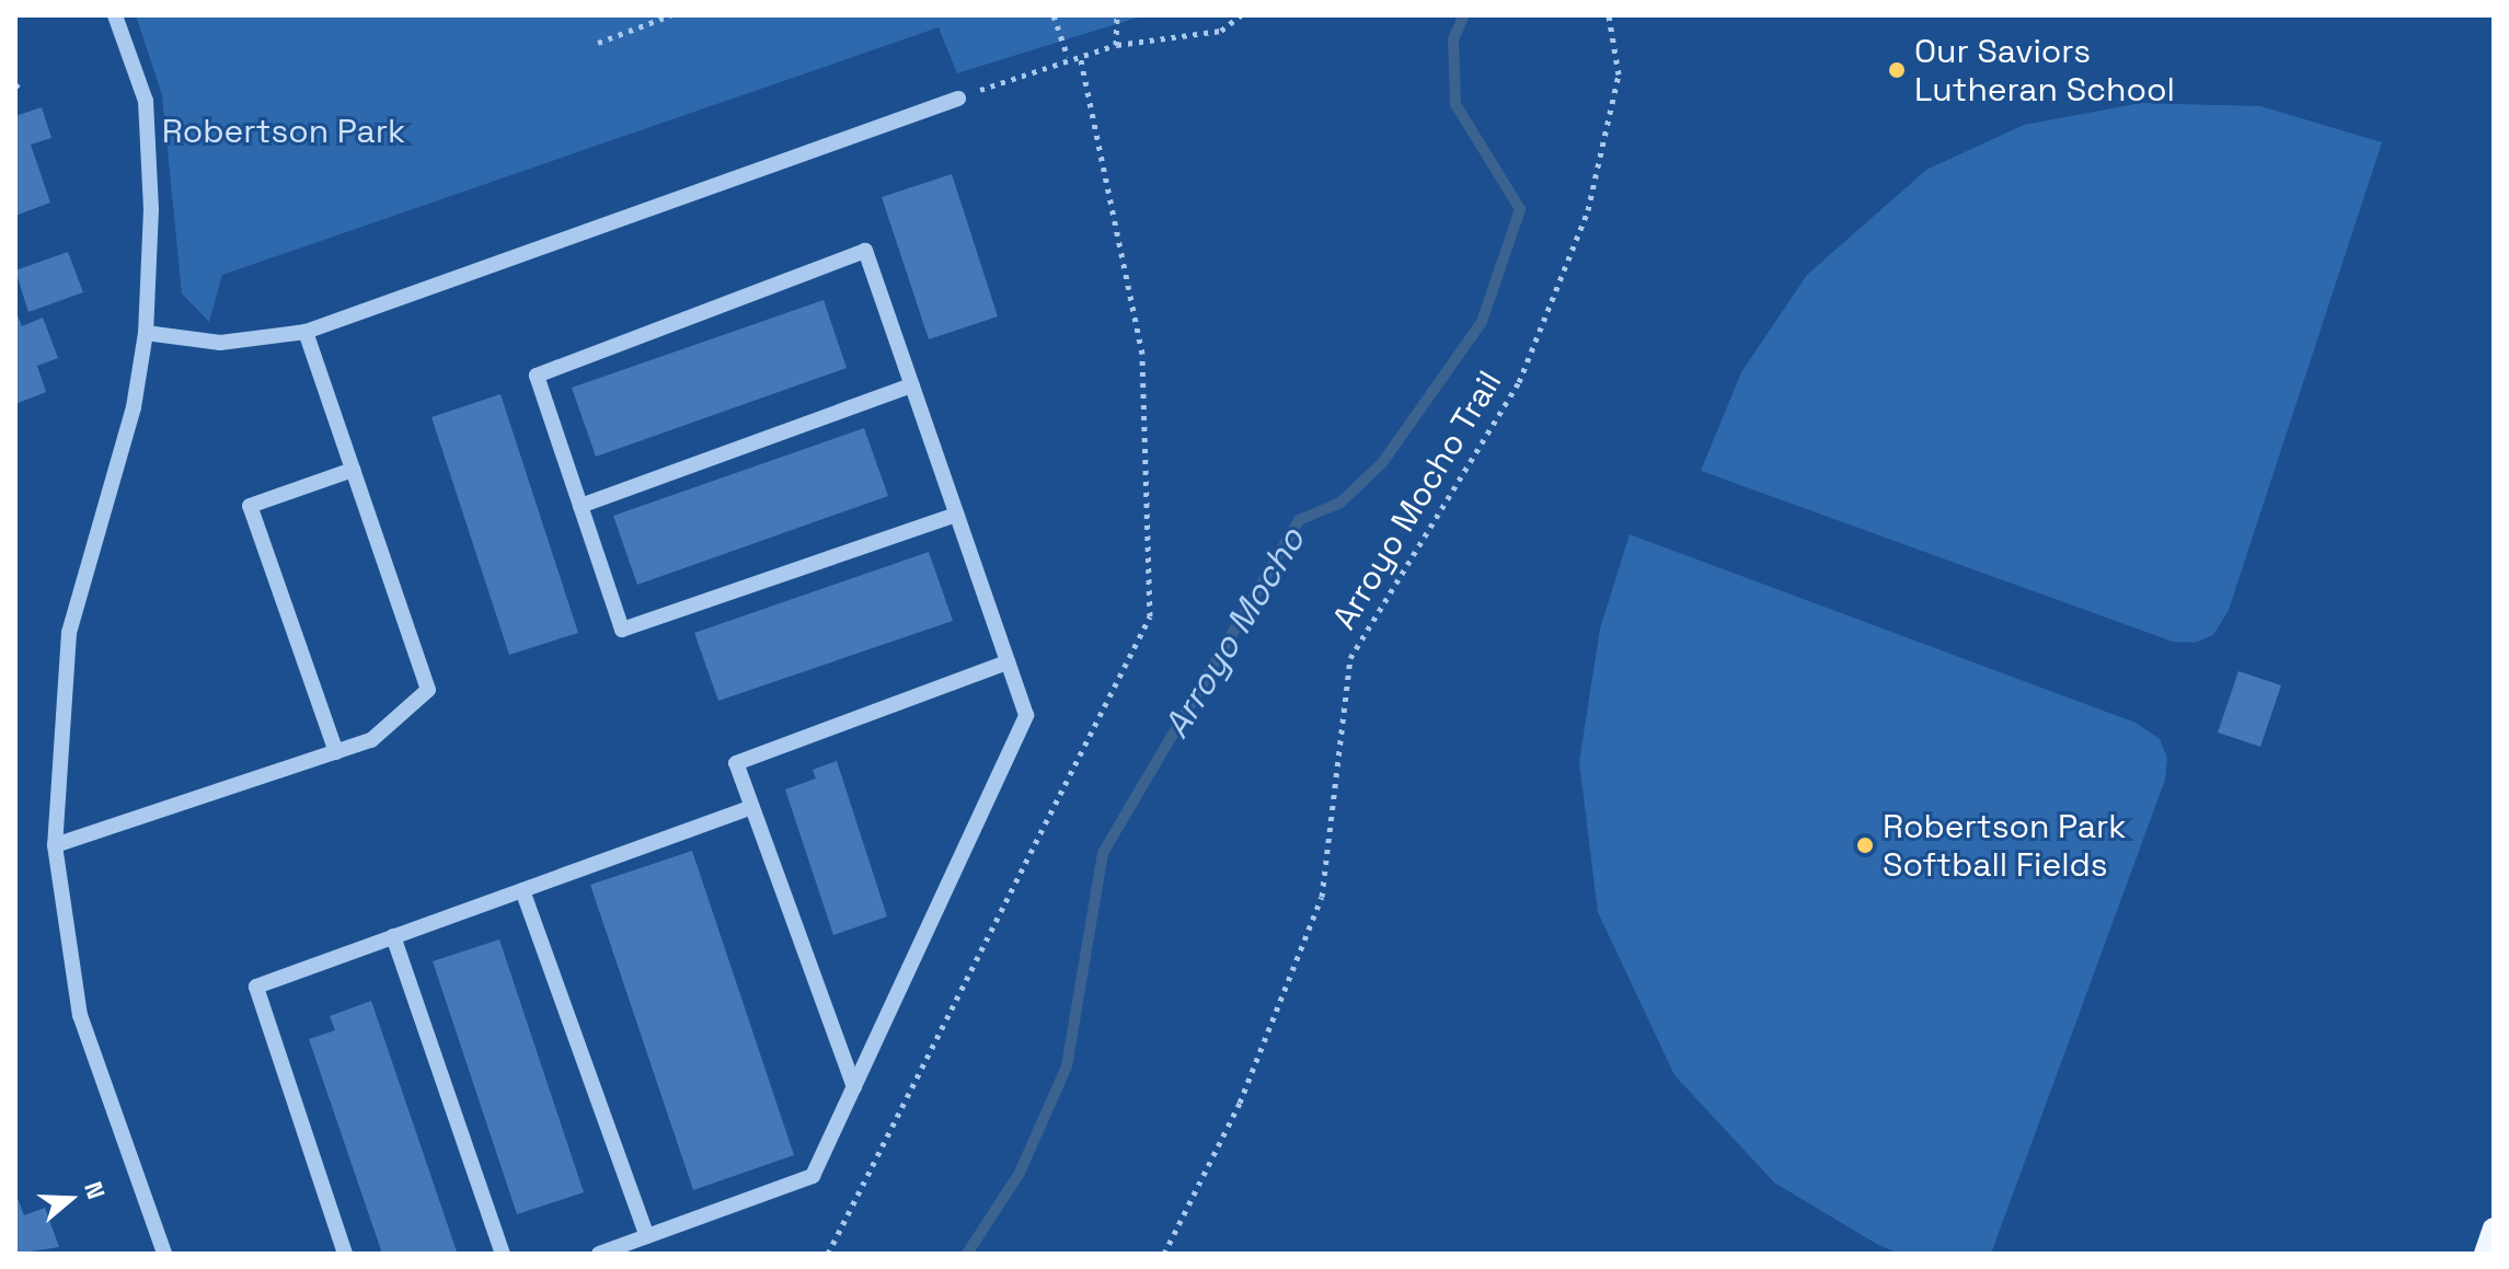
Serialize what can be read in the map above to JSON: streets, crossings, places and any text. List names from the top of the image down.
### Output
{
  "streets": {
    "path": ["Arroyo Mocho Trail"]
  },
  "water": ["Arroyo Mocho"],
  "parks": ["Robertson Park"],
  "places": ["Our Saviors Lutheran School", "Robertson Park Softball Fields"],
  "north": "right"
}
